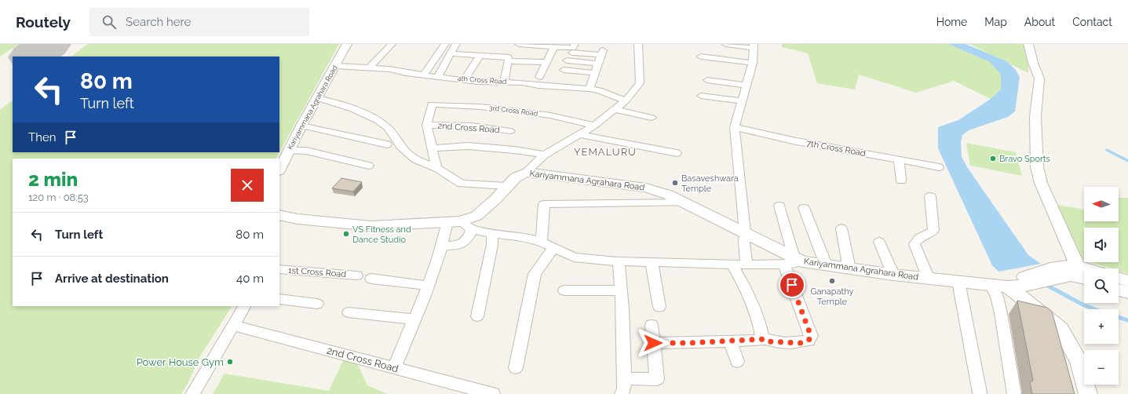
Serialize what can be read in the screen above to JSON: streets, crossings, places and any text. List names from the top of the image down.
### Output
{
  "streets": {
    "street": [
      "4th Cross Road",
      "Kariyammana Agrahara Road",
      "3rd Cross Road",
      "2nd Cross Road",
      "7th Cross Road",
      "1st Cross Road"
    ]
  },
  "crossings": [
    ["4th Cross Road", "Kariyammana Agrahara Road"],
    ["3rd Cross Road", "2nd Cross Road"]
  ],
  "districts": ["YEMALURU"],
  "places": [
    "Bravo Sports",
    "Basaveshwara Temple",
    "VS Fitness and Dance Studio",
    "Ganapathy Temple",
    "Power House Gym"
  ],
  "north": "left",
  "page": {
    "header": "Routely",
    "search": "Search here",
    "nav": [
      "Home",
      "Map",
      "About",
      "Contact"
    ],
    "turn": ["80 m", "Turn left"],
    "then": "Then",
    "heading": ["2 min", "120 m · 08:53"],
    "map_buttons": ["+", "−"],
    "list": [
      {
        "name": "Turn left",
        "value": "80 m"
      },
      {
        "name": "Arrive at destination",
        "value": "40 m"
      }
    ]
  }
}
